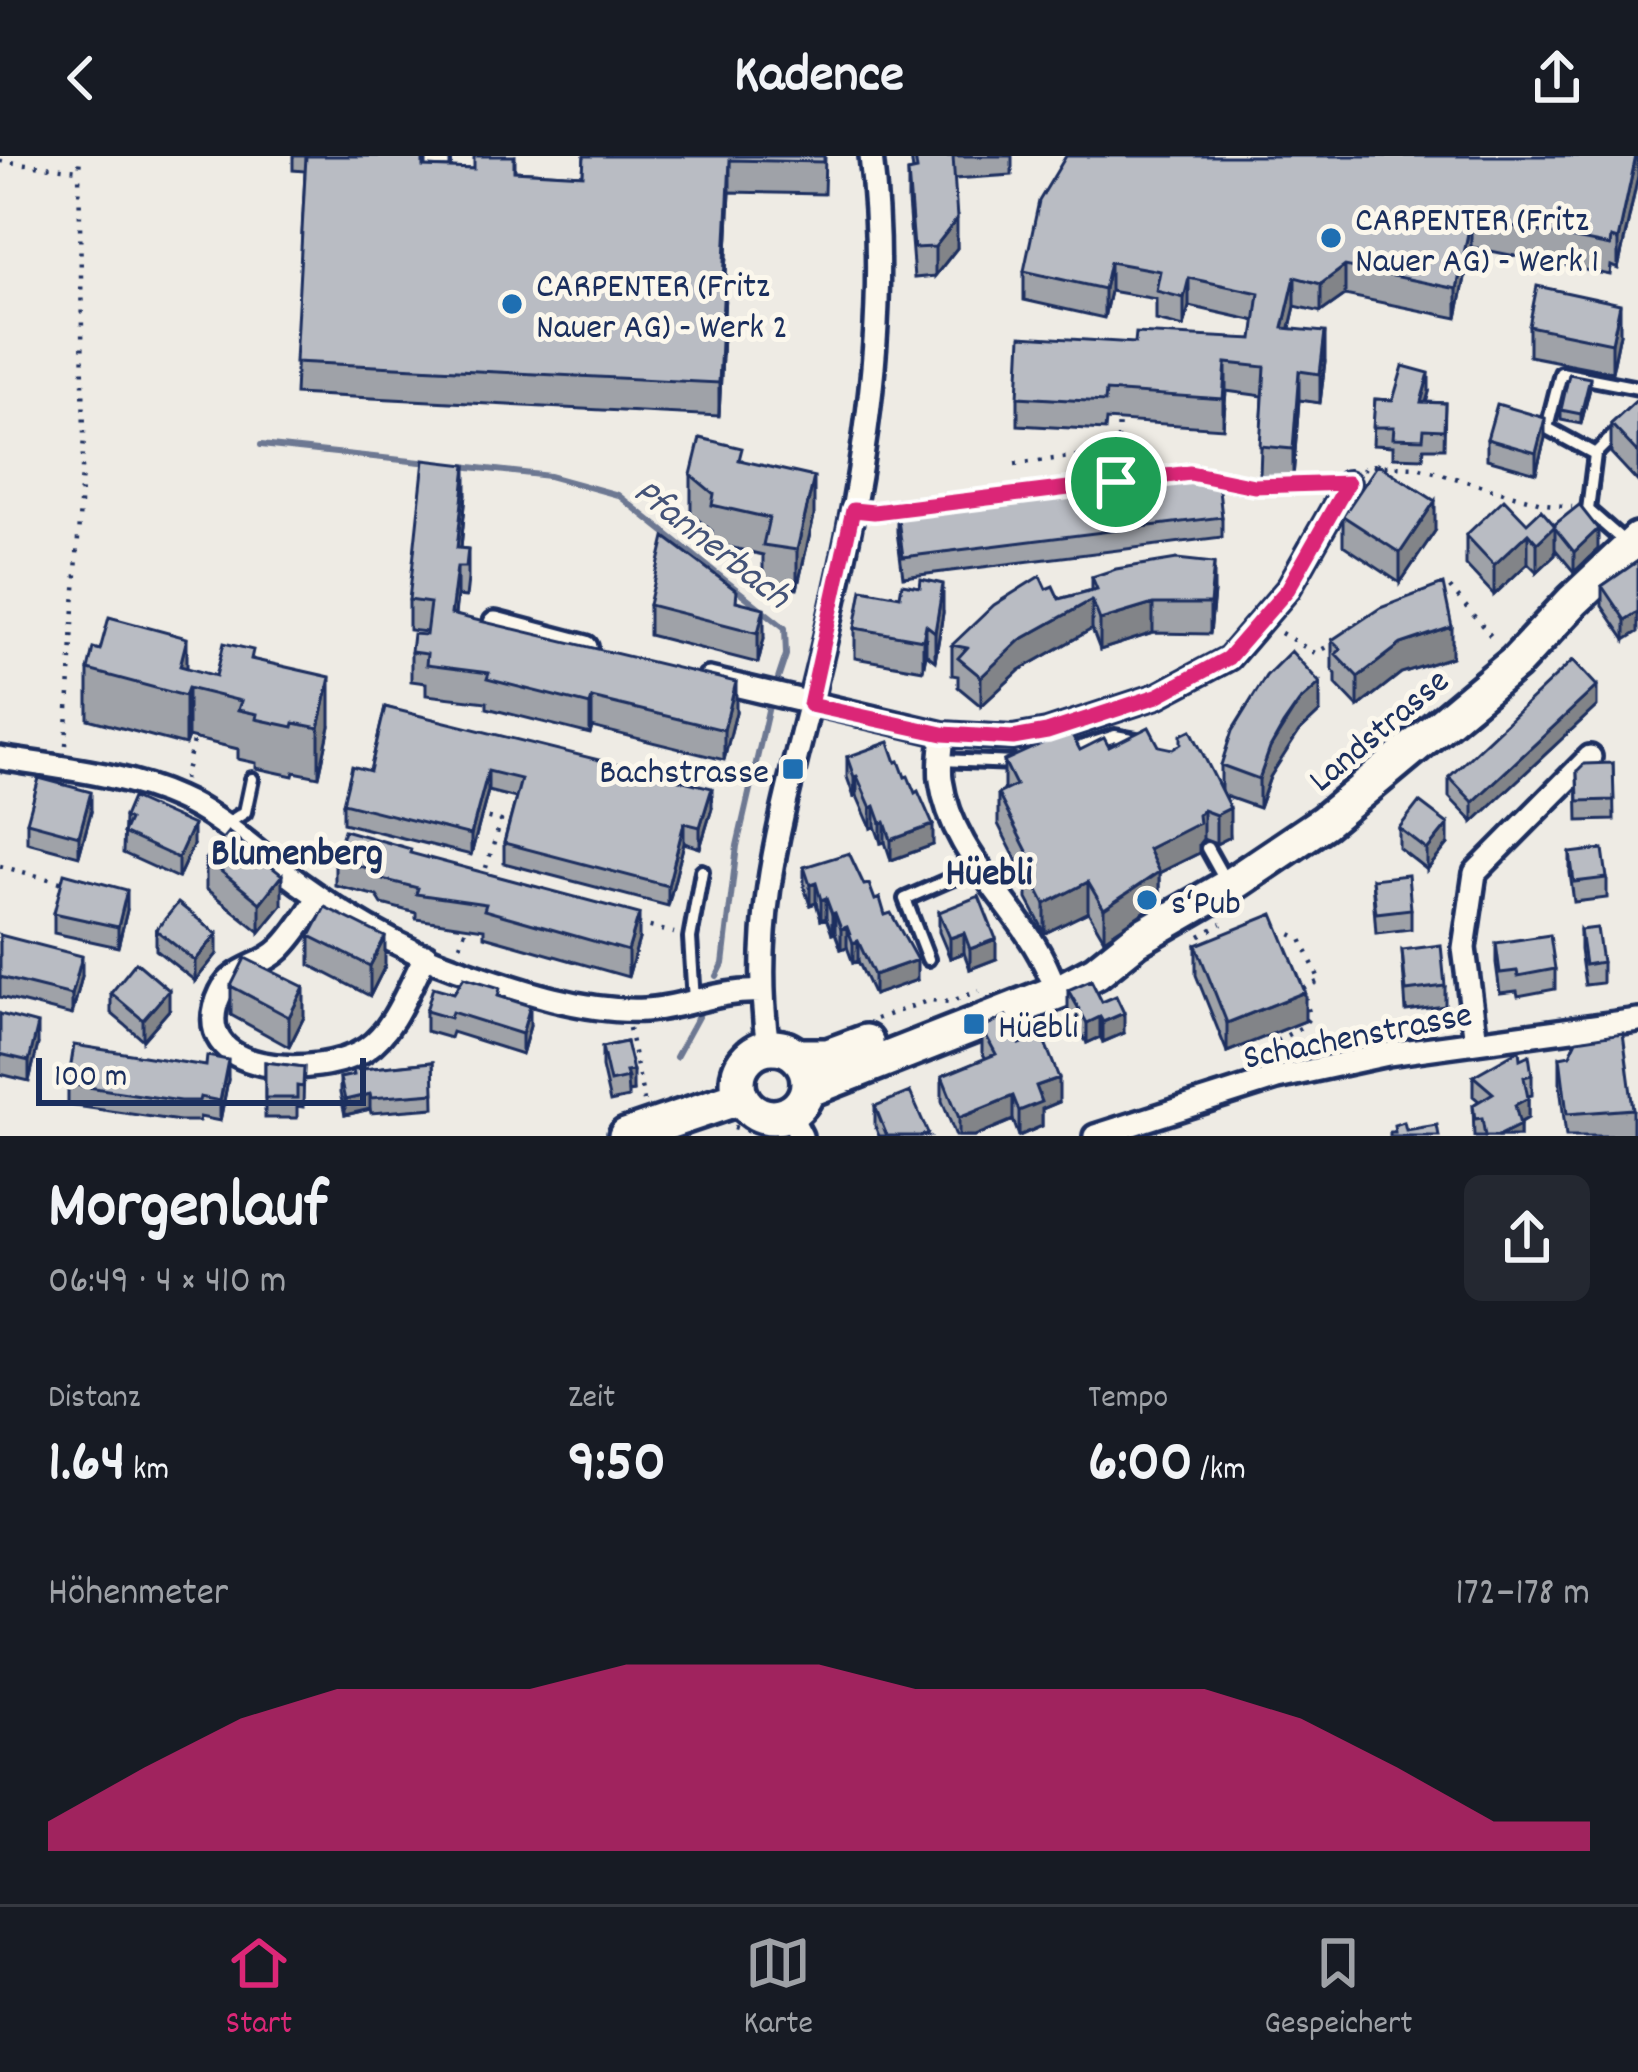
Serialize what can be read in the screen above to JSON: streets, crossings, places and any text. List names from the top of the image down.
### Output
{
  "streets": {
    "main road": ["Landstrasse"],
    "street": ["Schachenstrasse"]
  },
  "districts": ["Blumenberg", "Hüebli"],
  "water": ["Pfannerbach"],
  "places": {
    "other": ["CARPENTER (Fritz Nauer AG) - Werk 1", "CARPENTER (Fritz Nauer AG) - Werk 2", "s‘Pub"],
    "transit": ["Bachstrasse", "Hüebli"]
  },
  "scale_bar": "100 m",
  "page": {
    "header": "Kadence",
    "scale": "100 m",
    "heading": ["Morgenlauf", "06:49 · 4 × 410 m"],
    "stats": [
      ["Distanz", "1.64 km"],
      ["Zeit", "9:50"],
      ["Tempo", "6:00 /km"]
    ],
    "chart": ["Höhenmeter", "172–178 m"],
    "tabs": ["Start", "Karte", "Gespeichert"]
  }
}
